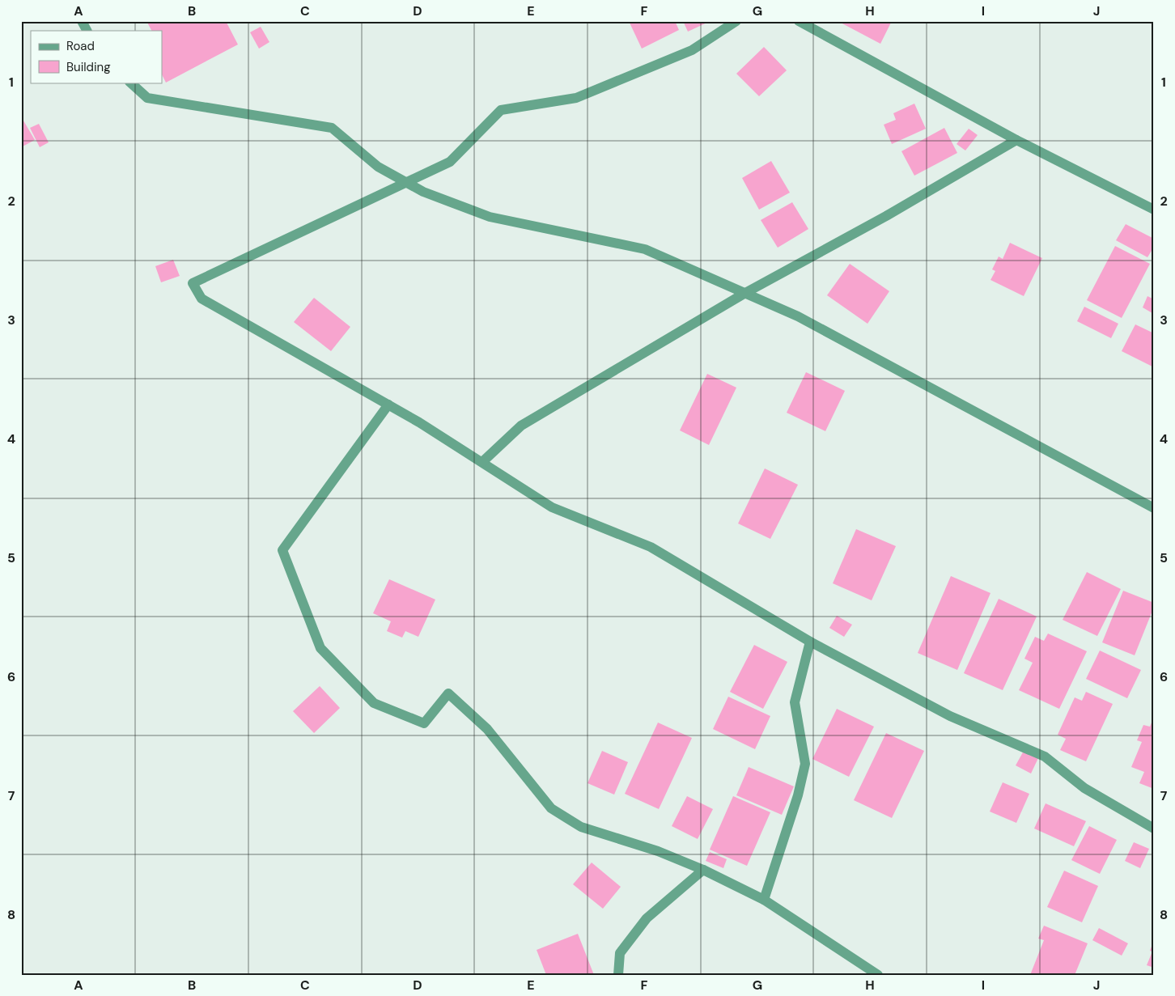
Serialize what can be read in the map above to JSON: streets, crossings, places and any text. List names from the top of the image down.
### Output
{
  "legend": ["Road", "Building"],
  "grid": {
    "columns": [
      "A",
      "B",
      "C",
      "D",
      "E",
      "F",
      "G",
      "H",
      "I",
      "J"
    ],
    "rows": [
      "1",
      "2",
      "3",
      "4",
      "5",
      "6",
      "7",
      "8"
    ]
  }
}
